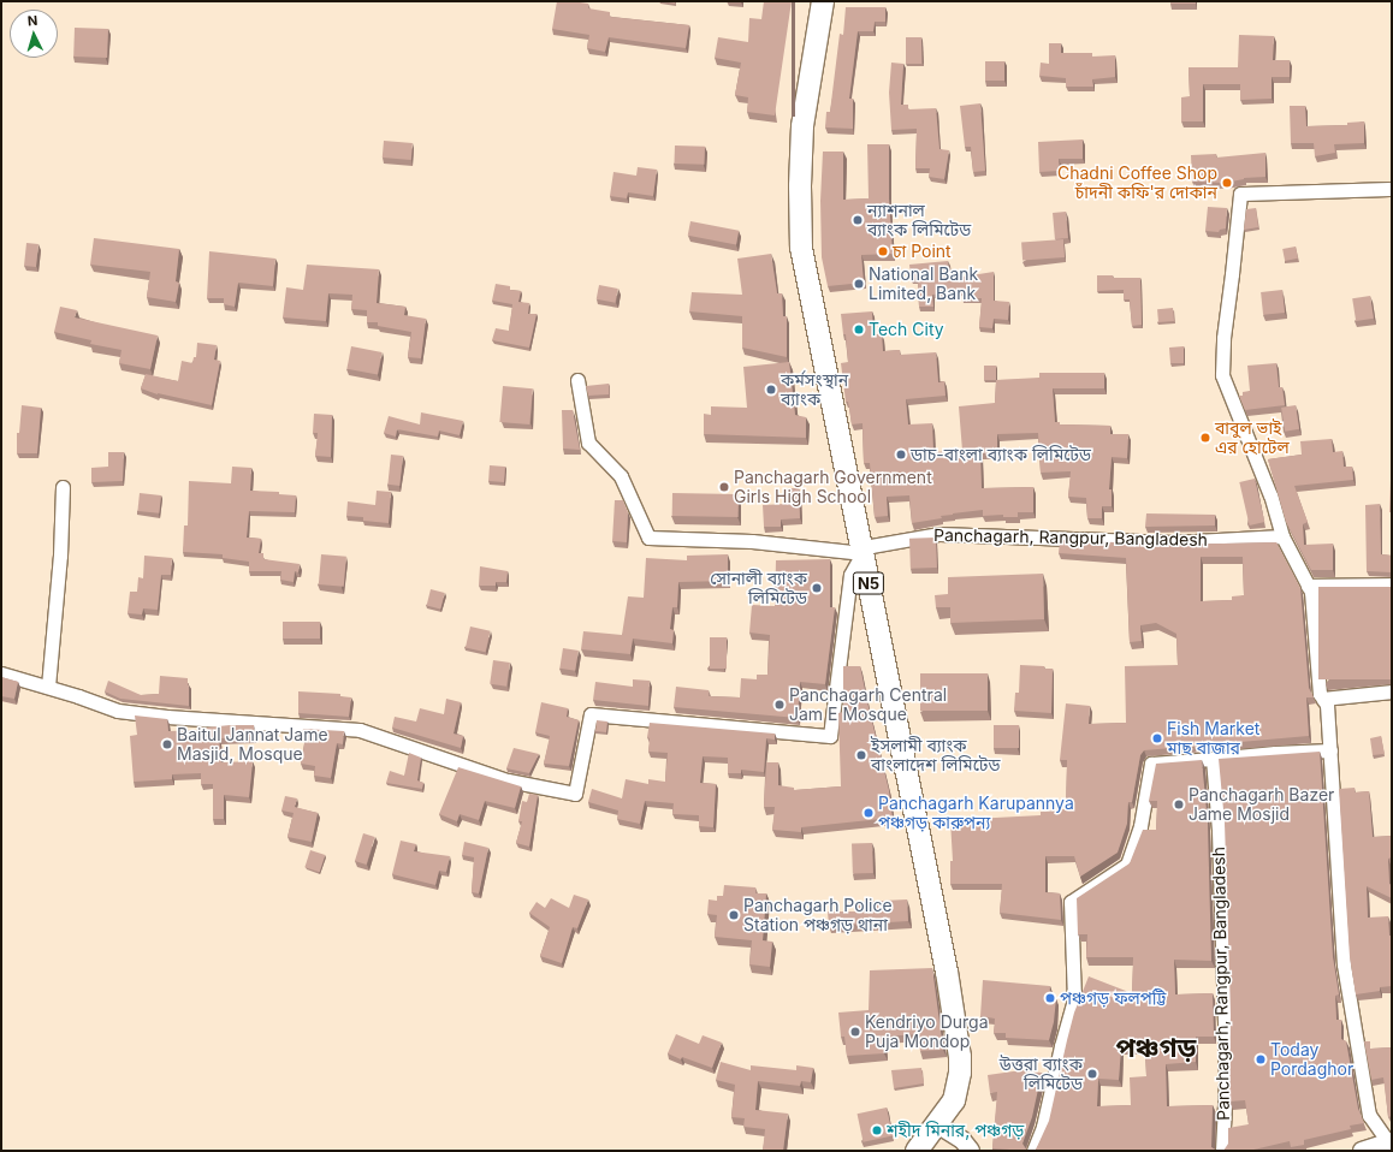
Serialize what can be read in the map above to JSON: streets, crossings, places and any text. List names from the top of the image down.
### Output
{
  "streets": {
    "highway": ["N5"],
    "street": ["Panchagarh, Rangpur, Bangladesh"]
  },
  "crossings": [
    ["Panchagarh, Rangpur, Bangladesh", "N5"]
  ],
  "districts": ["পঞ্চগড়"],
  "places": [
    "Chadni Coffee Shop চাঁদনী কফি'র দোকান",
    "ন্যাশনাল ব্যাংক লিমিটেড",
    "চা Point",
    "National Bank Limited, Bank",
    "Tech City",
    "কর্মসংস্থান ব্যাংক",
    "বাবুল ভাই এর হোটেল",
    "ডাচ-বাংলা ব্যাংক লিমিটেড",
    "Panchagarh Government Girls High School",
    "সোনালী ব্যাংক লিমিটেড",
    "Panchagarh Central Jam E Mosque",
    "Fish Market মাছ বাজার",
    "Baitul Jannat Jame Masjid, Mosque",
    "ইসলামী ব্যাংক বাংলাদেশ লিমিটেড",
    "Panchagarh Bazer Jame Mosjid",
    "Panchagarh Karupannya পঞ্চগড় কারুপন্য",
    "Panchagarh Police Station পঞ্চগড় থানা",
    "পঞ্চগড় ফলপট্টি",
    "Kendriyo Durga Puja Mondop",
    "Today Pordaghor",
    "উত্তরা ব্যাংক লিমিটেড",
    "শহীদ মিনার, পঞ্চগড়"
  ],
  "north": "top"
}
